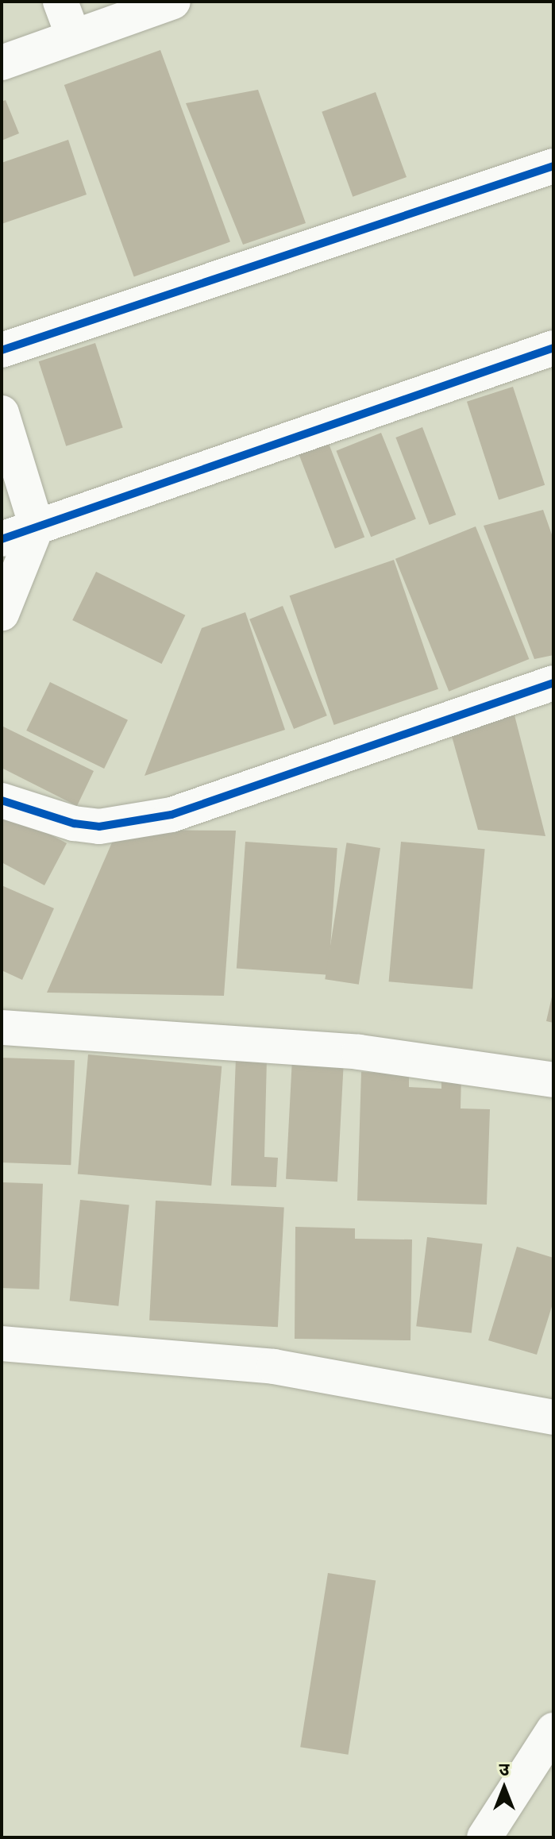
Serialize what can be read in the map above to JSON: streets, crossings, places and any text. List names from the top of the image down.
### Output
{
  "north": "top"
}
